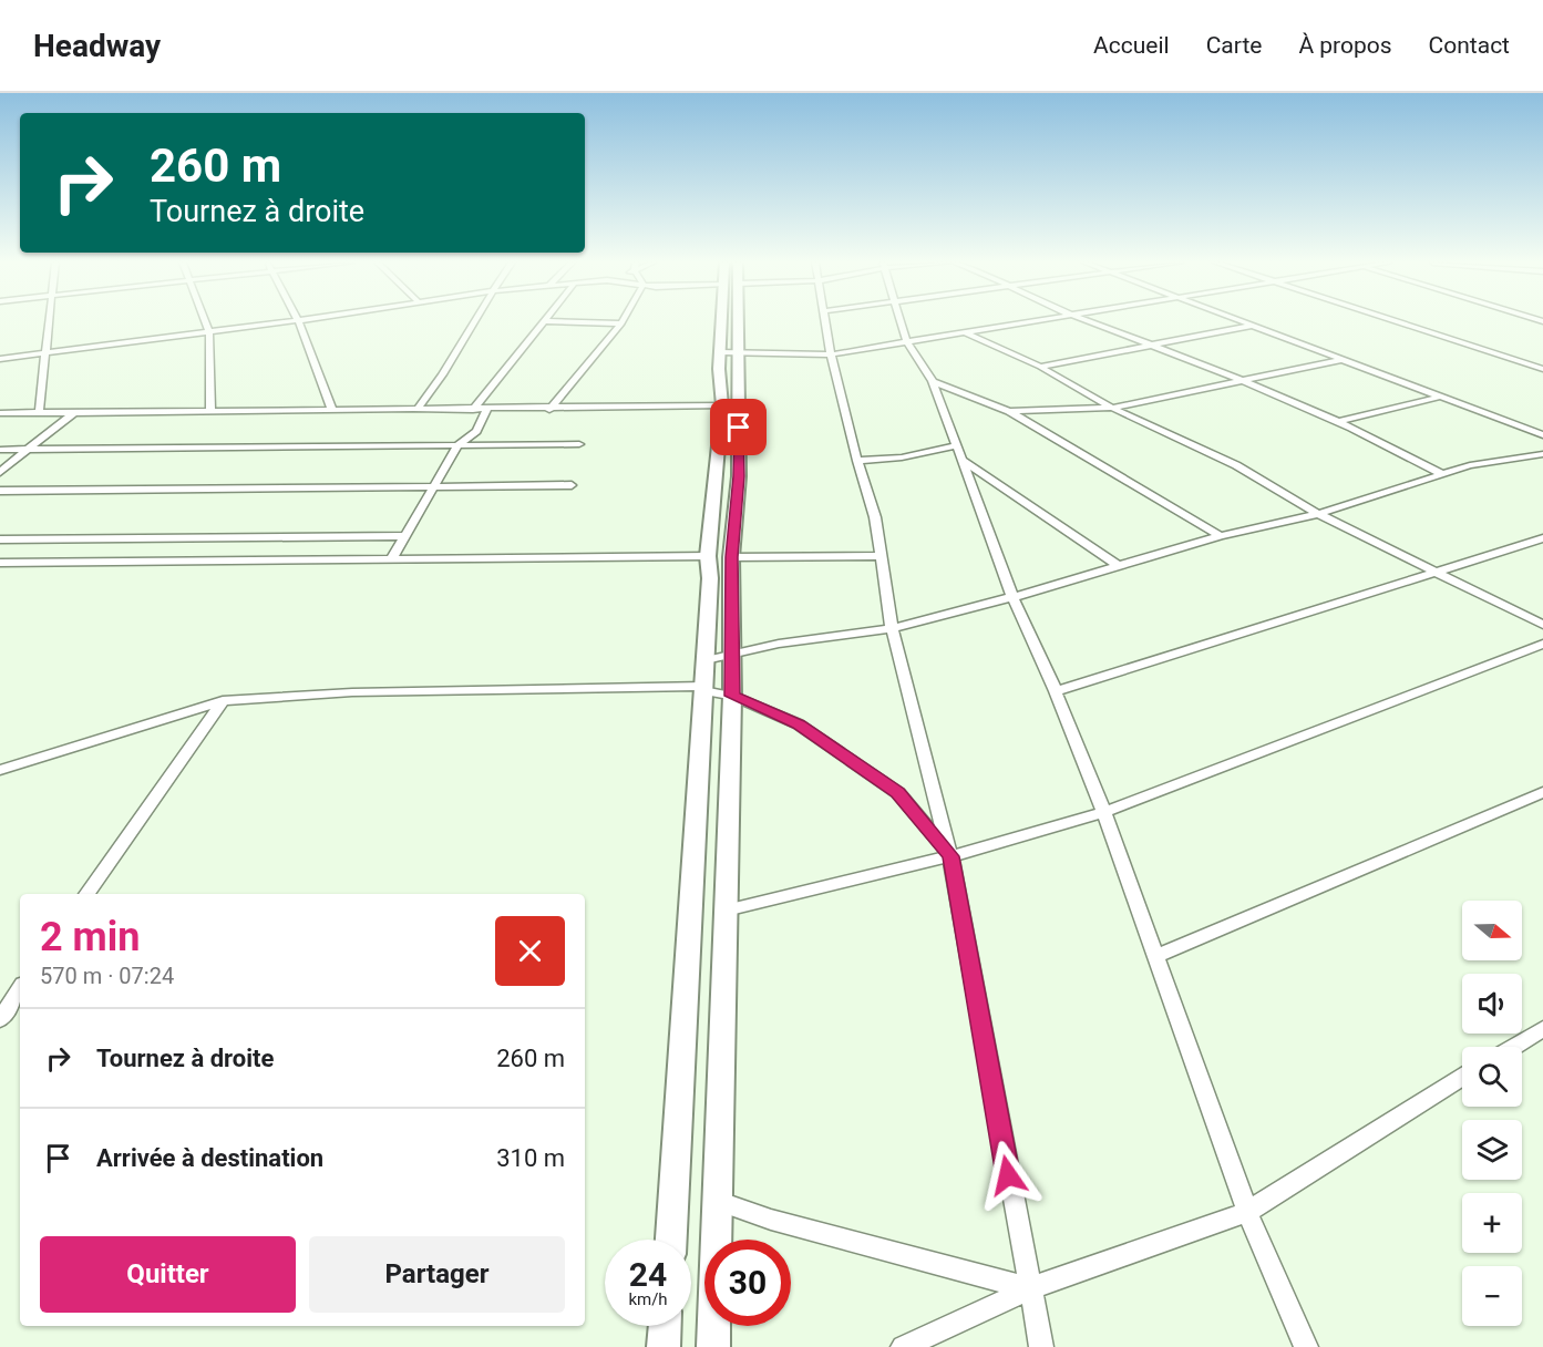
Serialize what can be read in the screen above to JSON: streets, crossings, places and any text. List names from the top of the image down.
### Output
{
  "north": "right",
  "page": {
    "header": "Headway",
    "nav": [
      "Accueil",
      "Carte",
      "À propos",
      "Contact"
    ],
    "turn": ["260 m", "Tournez à droite"],
    "heading": ["2 min", "570 m · 07:24"],
    "map_buttons": ["+", "−"],
    "list": [
      {
        "name": "Tournez à droite",
        "value": "260 m"
      },
      {
        "name": "Arrivée à destination",
        "value": "310 m"
      }
    ],
    "buttons": ["Quitter", "Partager"],
    "speed": "24 km/h",
    "limit": "30"
  }
}
